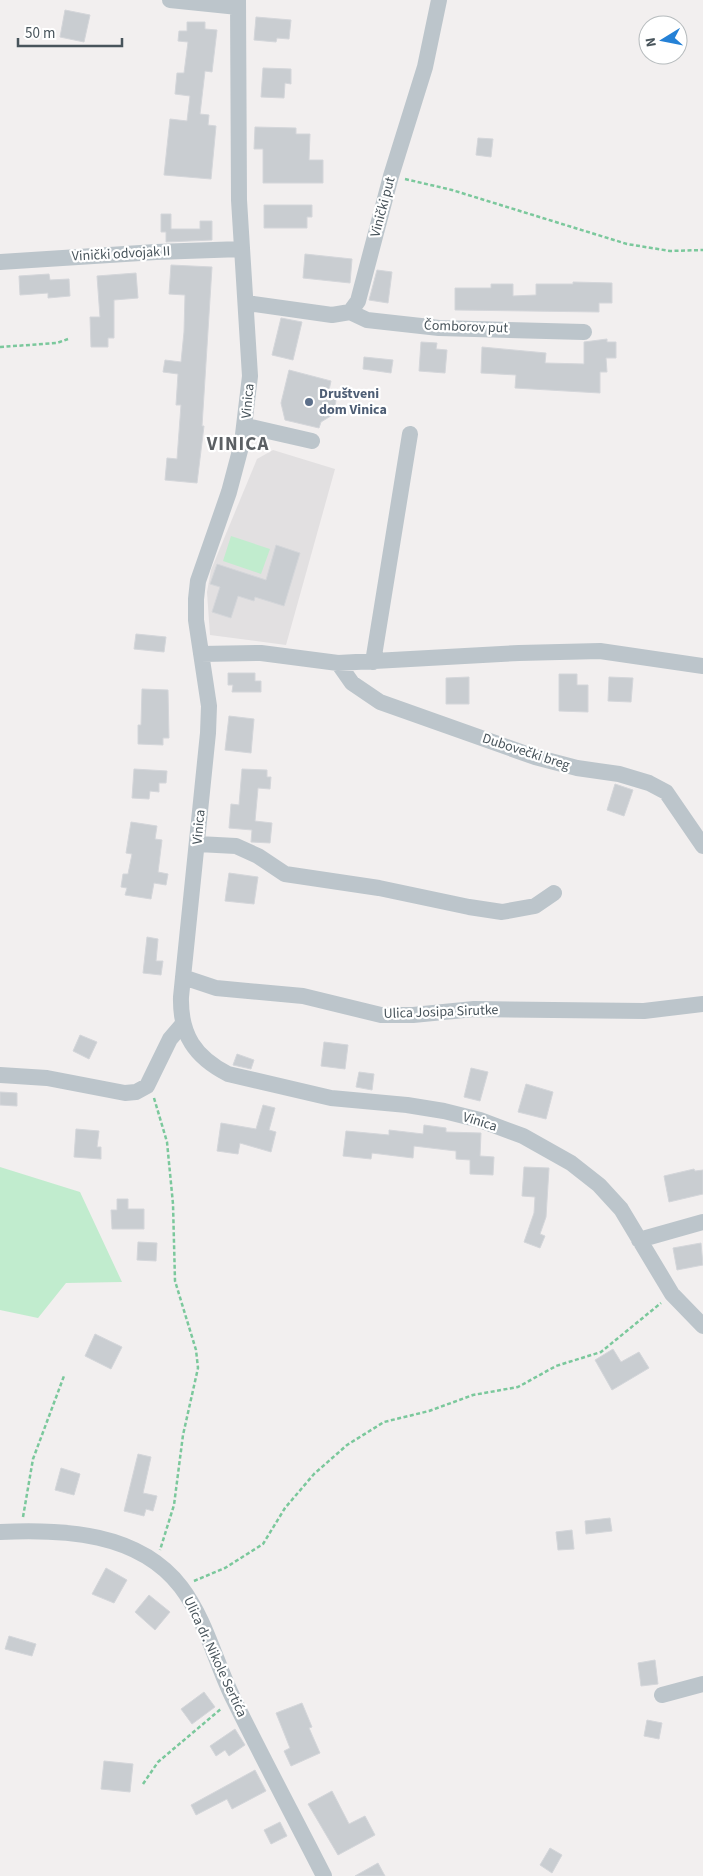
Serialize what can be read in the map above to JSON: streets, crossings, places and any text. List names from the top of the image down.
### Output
{
  "streets": {
    "street": [
      "Vinički put",
      "Vinički odvojak II",
      "Čomborov put",
      "Vinica",
      "Dubovečki breg",
      "Ulica Josipa Sirutke",
      "Ulica dr. Nikole Sertića"
    ]
  },
  "crossings": [
    ["Vinički put", "Čomborov put"],
    ["Vinički odvojak II", "Vinica"],
    ["Vinica", "Ulica Josipa Sirutke"]
  ],
  "districts": ["VINICA"],
  "places": ["Društveni dom Vinica"],
  "scale_bar": "50 m",
  "north": "left"
}
